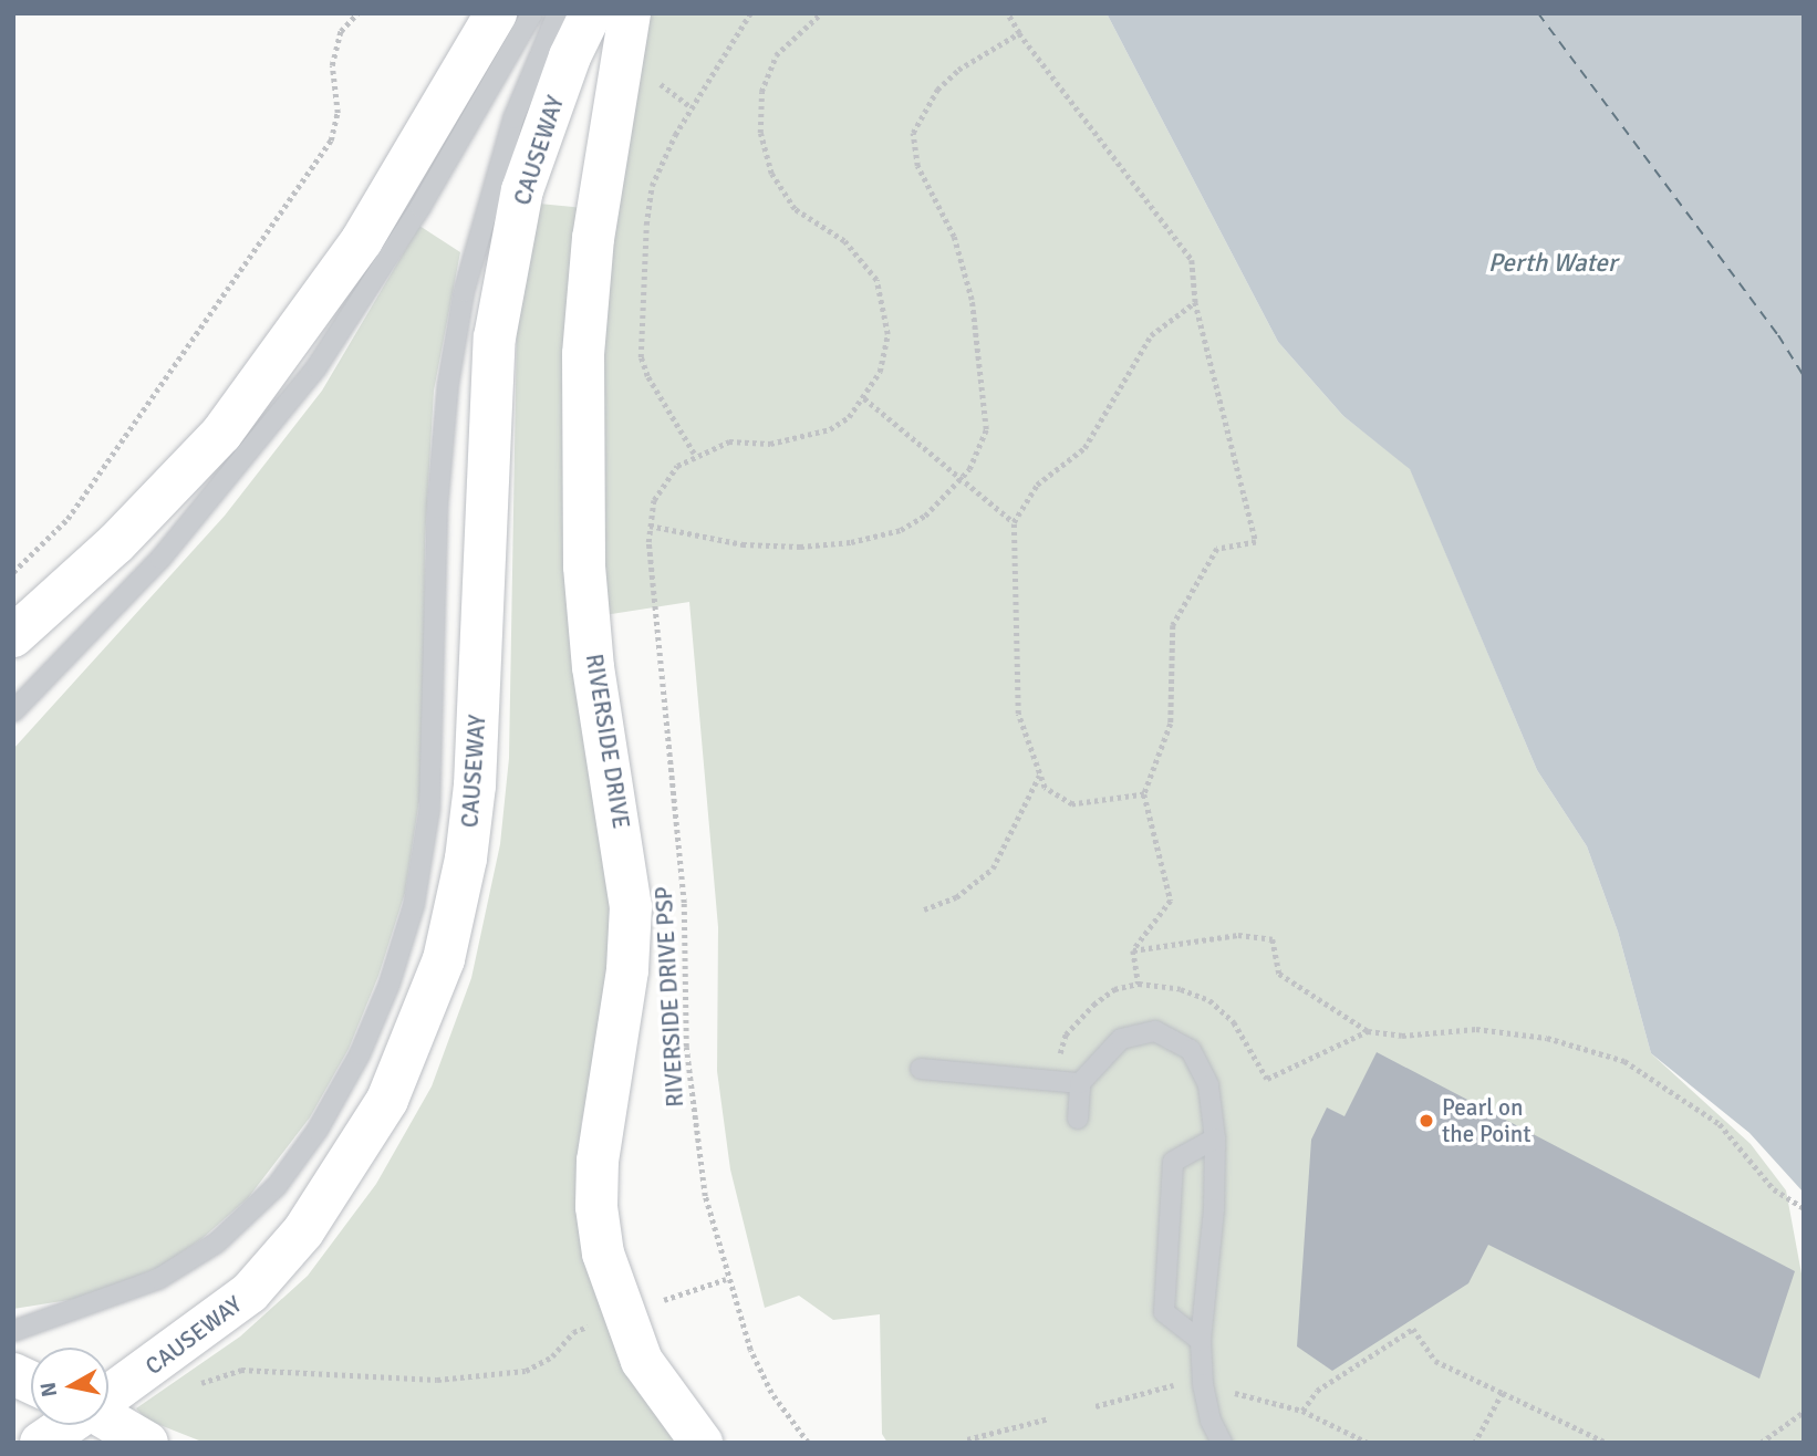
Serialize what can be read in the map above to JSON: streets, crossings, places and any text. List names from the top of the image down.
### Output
{
  "streets": {
    "main road": ["CAUSEWAY", "RIVERSIDE DRIVE"],
    "path": ["RIVERSIDE DRIVE PSP"]
  },
  "water": ["Perth Water"],
  "places": ["Pearl on the Point"],
  "north": "left"
}
